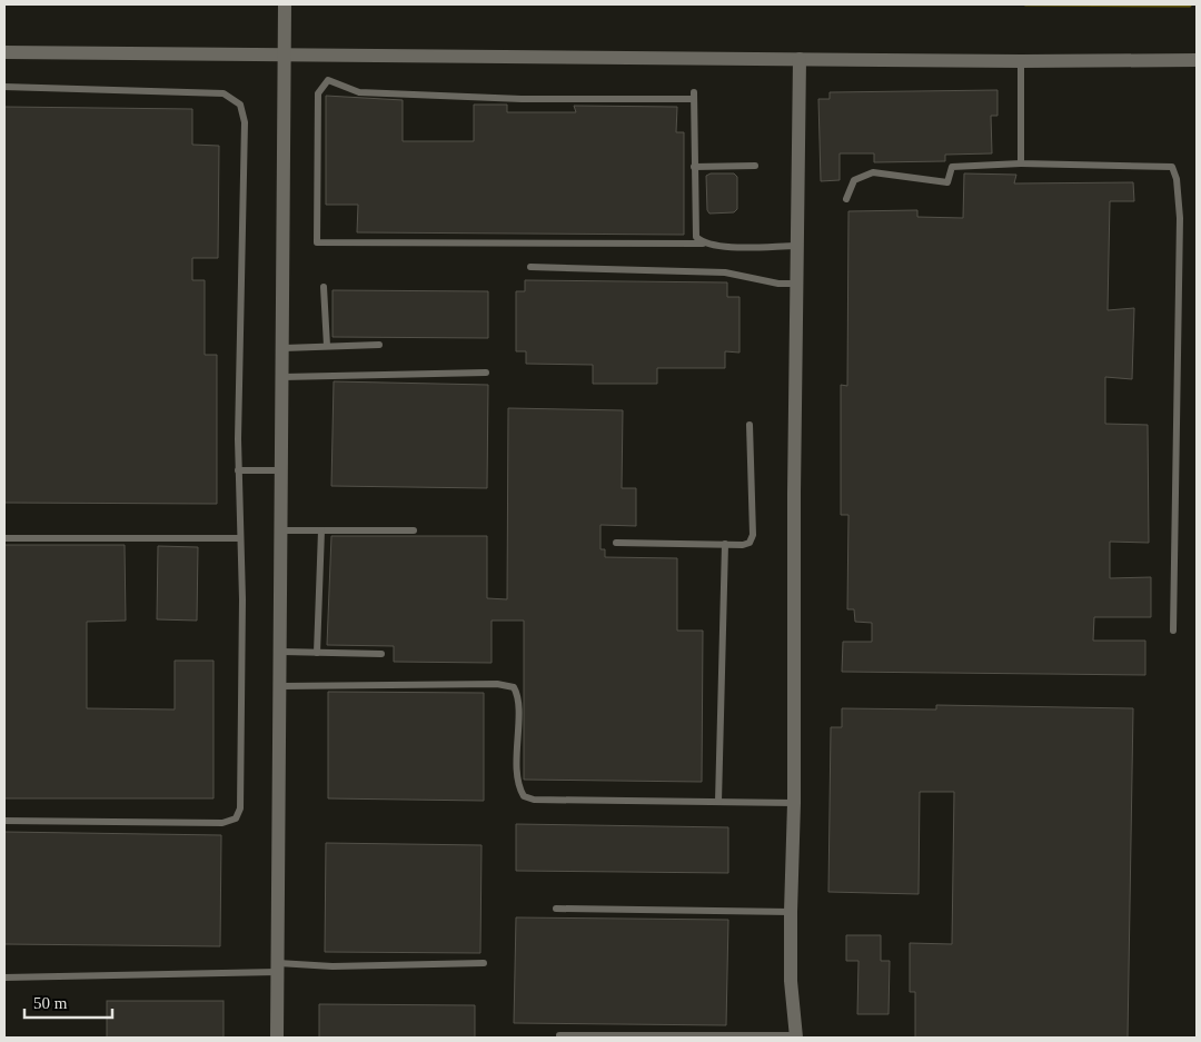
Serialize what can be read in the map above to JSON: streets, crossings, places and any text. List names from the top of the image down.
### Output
{
  "scale_bar": "50 m"
}
